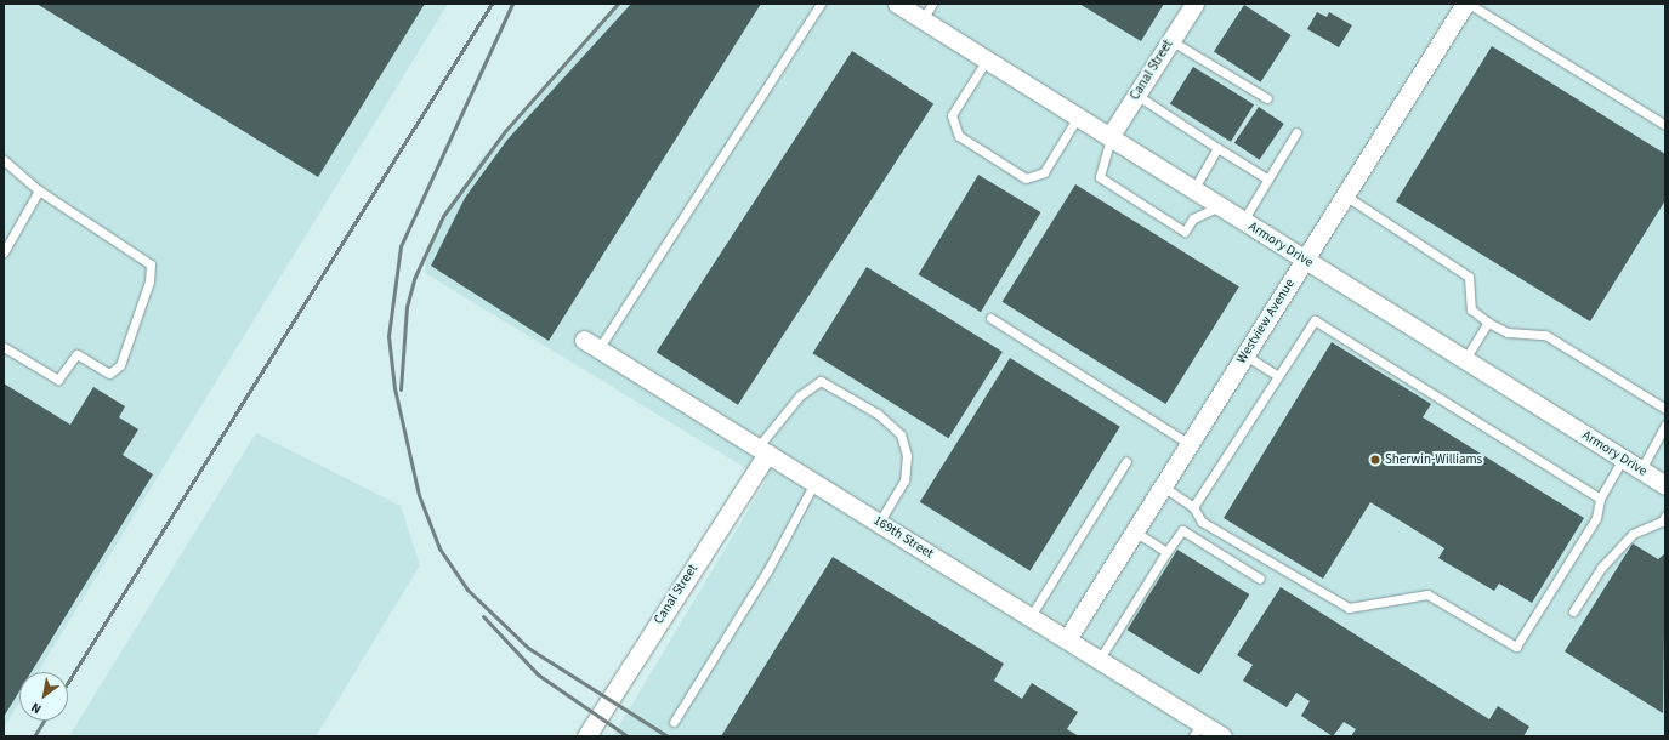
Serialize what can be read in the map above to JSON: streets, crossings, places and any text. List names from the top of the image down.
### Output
{
  "streets": {
    "street": [
      "Canal Street",
      "Armory Drive",
      "Westview Avenue",
      "169th Street"
    ]
  },
  "crossings": [
    ["Canal Street", "Armory Drive"],
    ["Canal Street", "169th Street"],
    ["Armory Drive", "Westview Avenue"],
    ["Westview Avenue", "169th Street"]
  ],
  "places": ["Sherwin-Williams"],
  "north": "bottom left"
}
